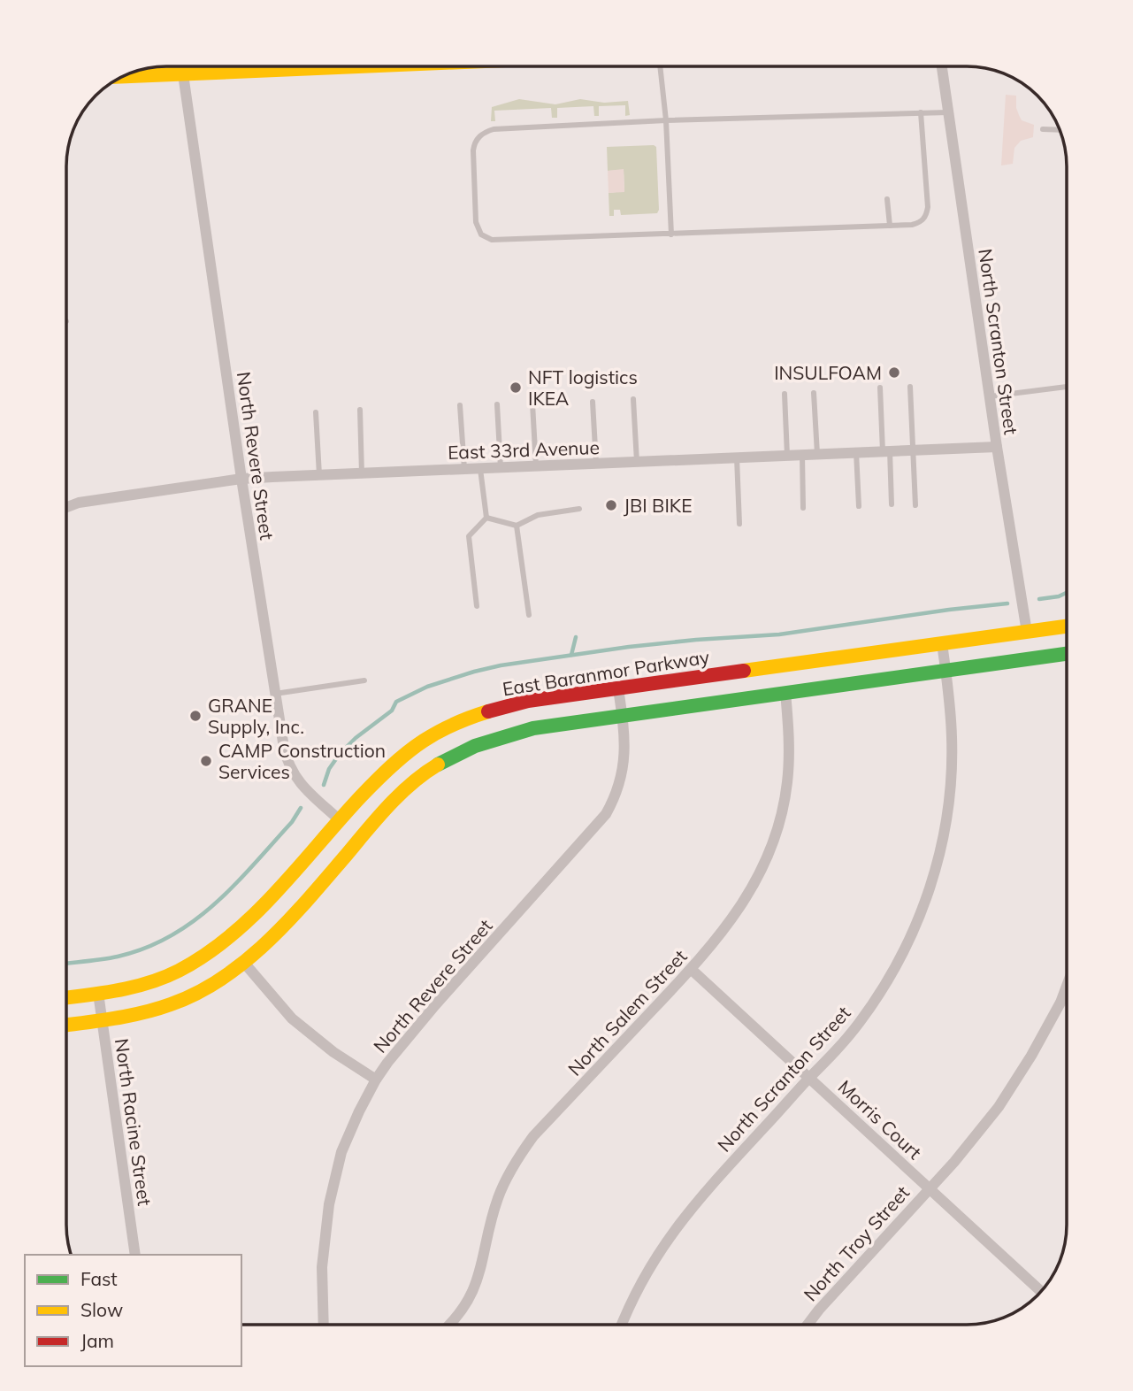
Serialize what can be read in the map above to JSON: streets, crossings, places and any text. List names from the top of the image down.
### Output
{
  "streets": {
    "street": [
      "North Scranton Street",
      "East 33rd Avenue",
      "North Revere Street",
      "East Baranmor Parkway",
      "North Salem Street",
      "Morris Court",
      "North Racine Street",
      "North Troy Street"
    ]
  },
  "crossings": [
    ["North Scranton Street", "East 33rd Avenue"],
    ["North Scranton Street", "East Baranmor Parkway"],
    ["North Scranton Street", "Morris Court"],
    ["East 33rd Avenue", "North Revere Street"],
    ["North Revere Street", "East Baranmor Parkway"],
    ["East Baranmor Parkway", "North Racine Street"],
    ["North Salem Street", "Morris Court"],
    ["Morris Court", "North Troy Street"]
  ],
  "places": [
    "INSULFOAM",
    "NFT logistics IKEA",
    "JBI BIKE",
    "GRANE Supply, Inc.",
    "CAMP Construction Services"
  ],
  "legend": ["Fast", "Slow", "Jam"]
}
